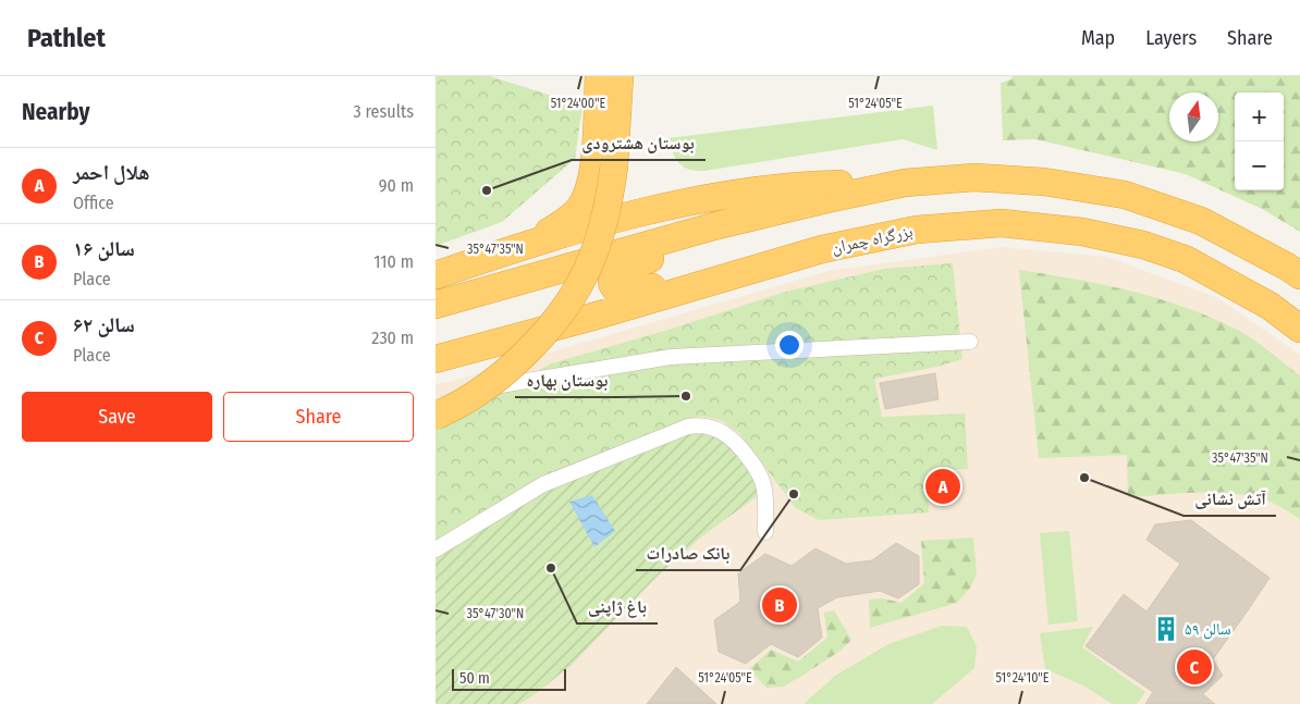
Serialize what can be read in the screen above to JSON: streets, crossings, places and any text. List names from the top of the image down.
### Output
{
  "streets": {
    "highway": ["بزرگراه چمران"]
  },
  "places": {
    "other": [
      "بوستان هشترودی",
      "بوستان بهاره",
      "آتش نشانی",
      "بانک صادرات",
      "باغ ژاپنی"
    ],
    "building": ["سالن ۵۹"]
  },
  "scale_bar": "50 m",
  "north": "top",
  "page": {
    "header": "Pathlet",
    "nav": ["Map", "Layers", "Share"],
    "heading": ["Nearby", "3 results"],
    "map_buttons": ["+", "−"],
    "list": [
      {
        "mark": "A",
        "name": "هلال احمر",
        "note": "Office",
        "value": "90 m"
      },
      {
        "mark": "B",
        "name": "سالن ۱۶",
        "note": "Place",
        "value": "110 m"
      },
      {
        "mark": "C",
        "name": "سالن ۶۲",
        "note": "Place",
        "value": "230 m"
      }
    ],
    "buttons": ["Save", "Share"],
    "pins": ["A", "B", "C"],
    "scale": "50 m"
  },
  "coordinates": [
    "51°24'00\"E",
    "51°24'05\"E",
    "35°47'35\"N",
    "35°47'30\"N",
    "51°24'10\"E"
  ]
}
